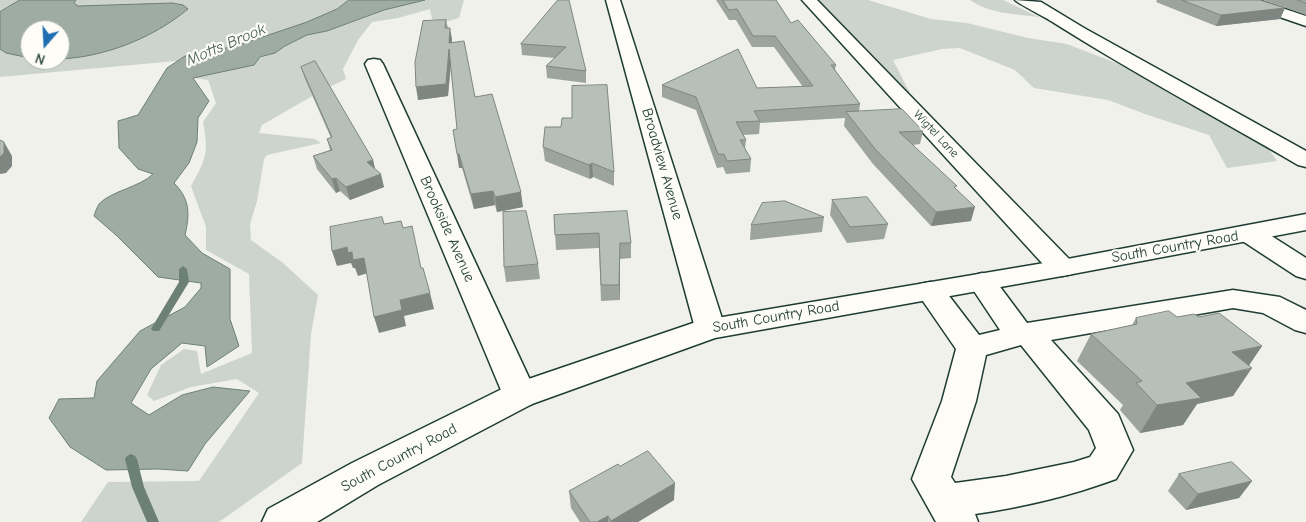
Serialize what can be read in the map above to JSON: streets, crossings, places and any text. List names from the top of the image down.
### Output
{
  "streets": {
    "street": [
      "Wigtel Lane",
      "Broadview Avenue",
      "Brookside Avenue",
      "South Country Road"
    ]
  },
  "crossings": [
    ["Wigtel Lane", "South Country Road"],
    ["Broadview Avenue", "South Country Road"],
    ["Brookside Avenue", "South Country Road"]
  ],
  "water": ["Motts Brook"],
  "north": "bottom"
}
